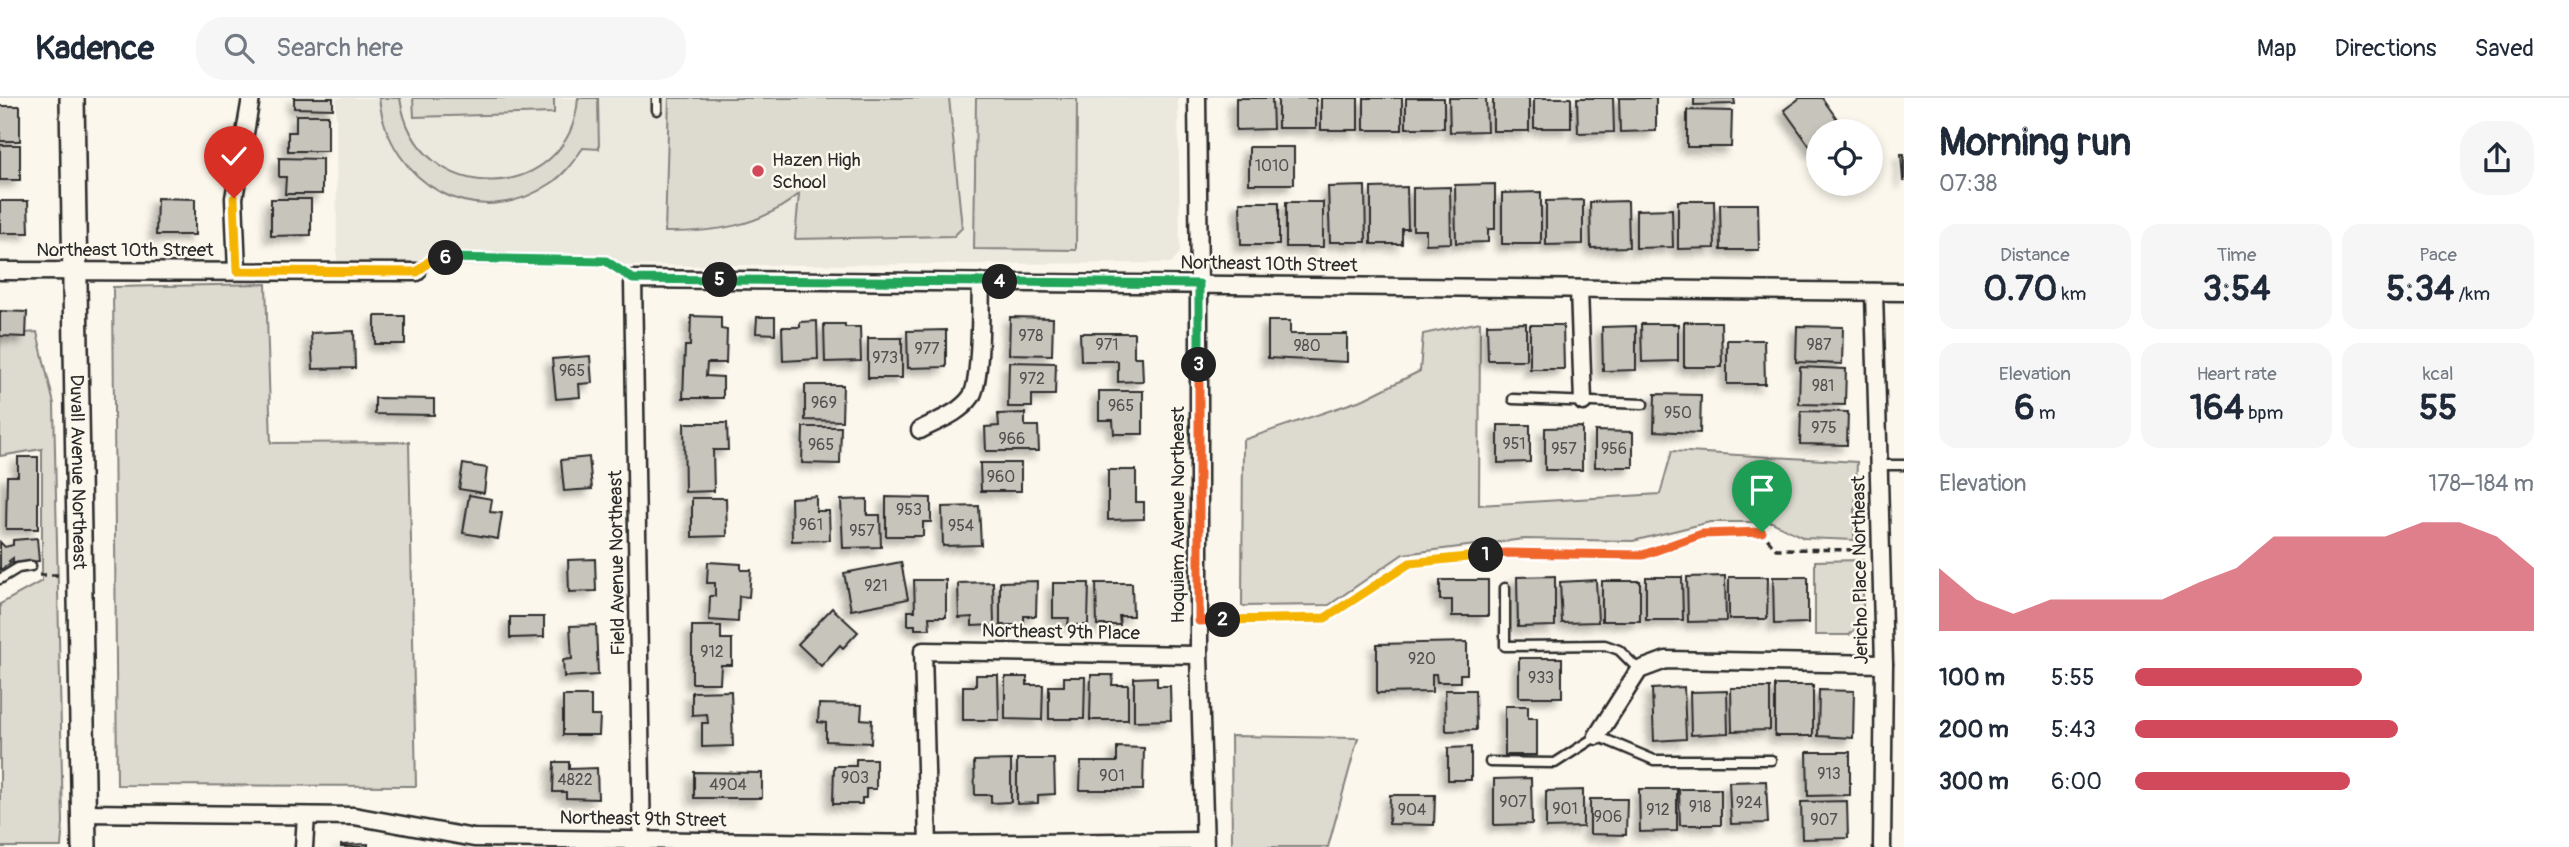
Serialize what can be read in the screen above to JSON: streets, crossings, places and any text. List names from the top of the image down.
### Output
{
  "streets": {
    "main road": ["Duvall Avenue Northeast"],
    "street": [
      "Northeast 10th Street",
      "Hoquiam Avenue Northeast",
      "Field Avenue Northeast",
      "Jericho Place Northeast",
      "Northeast 9th Place",
      "Northeast 9th Street"
    ]
  },
  "crossings": [
    ["Northeast 10th Street", "Duvall Avenue Northeast"],
    ["Northeast 10th Street", "Hoquiam Avenue Northeast"],
    ["Northeast 10th Street", "Field Avenue Northeast"],
    ["Northeast 10th Street", "Jericho Place Northeast"],
    ["Duvall Avenue Northeast", "Northeast 9th Street"],
    ["Hoquiam Avenue Northeast", "Northeast 9th Place"],
    ["Hoquiam Avenue Northeast", "Northeast 9th Street"],
    ["Field Avenue Northeast", "Northeast 9th Street"],
    ["Northeast 9th Place", "Northeast 9th Street"]
  ],
  "places": ["Hazen High School"],
  "house_numbers": [
    "1010",
    "978",
    "971",
    "987",
    "980",
    "977",
    "973",
    "965",
    "972",
    "981",
    "969",
    "965",
    "950",
    "975",
    "966",
    "951",
    "965",
    "957",
    "956",
    "960",
    "953",
    "961",
    "954",
    "957",
    "921",
    "912",
    "920",
    "933",
    "913",
    "901",
    "903",
    "4822",
    "4904",
    "907",
    "924",
    "918",
    "901",
    "904",
    "912",
    "906",
    "907"
  ],
  "page": {
    "header": "Kadence",
    "search": "Search here",
    "nav": ["Map", "Directions", "Saved"],
    "heading": ["Morning run", "07:38"],
    "stats": [
      ["Distance", "0.70 km"],
      ["Time", "3:54"],
      ["Pace", "5:34 /km"],
      ["Elevation", "6 m"],
      ["Heart rate", "164 bpm"],
      ["kcal", "55"]
    ],
    "pins": [
      "6",
      "5",
      "4",
      "3",
      "1",
      "2"
    ],
    "chart": ["Elevation", "178–184 m"],
    "list": [
      {
        "name": "100 m",
        "note": "5:55"
      },
      {
        "name": "200 m",
        "note": "5:43"
      },
      {
        "name": "300 m",
        "note": "6:00"
      }
    ]
  }
}
